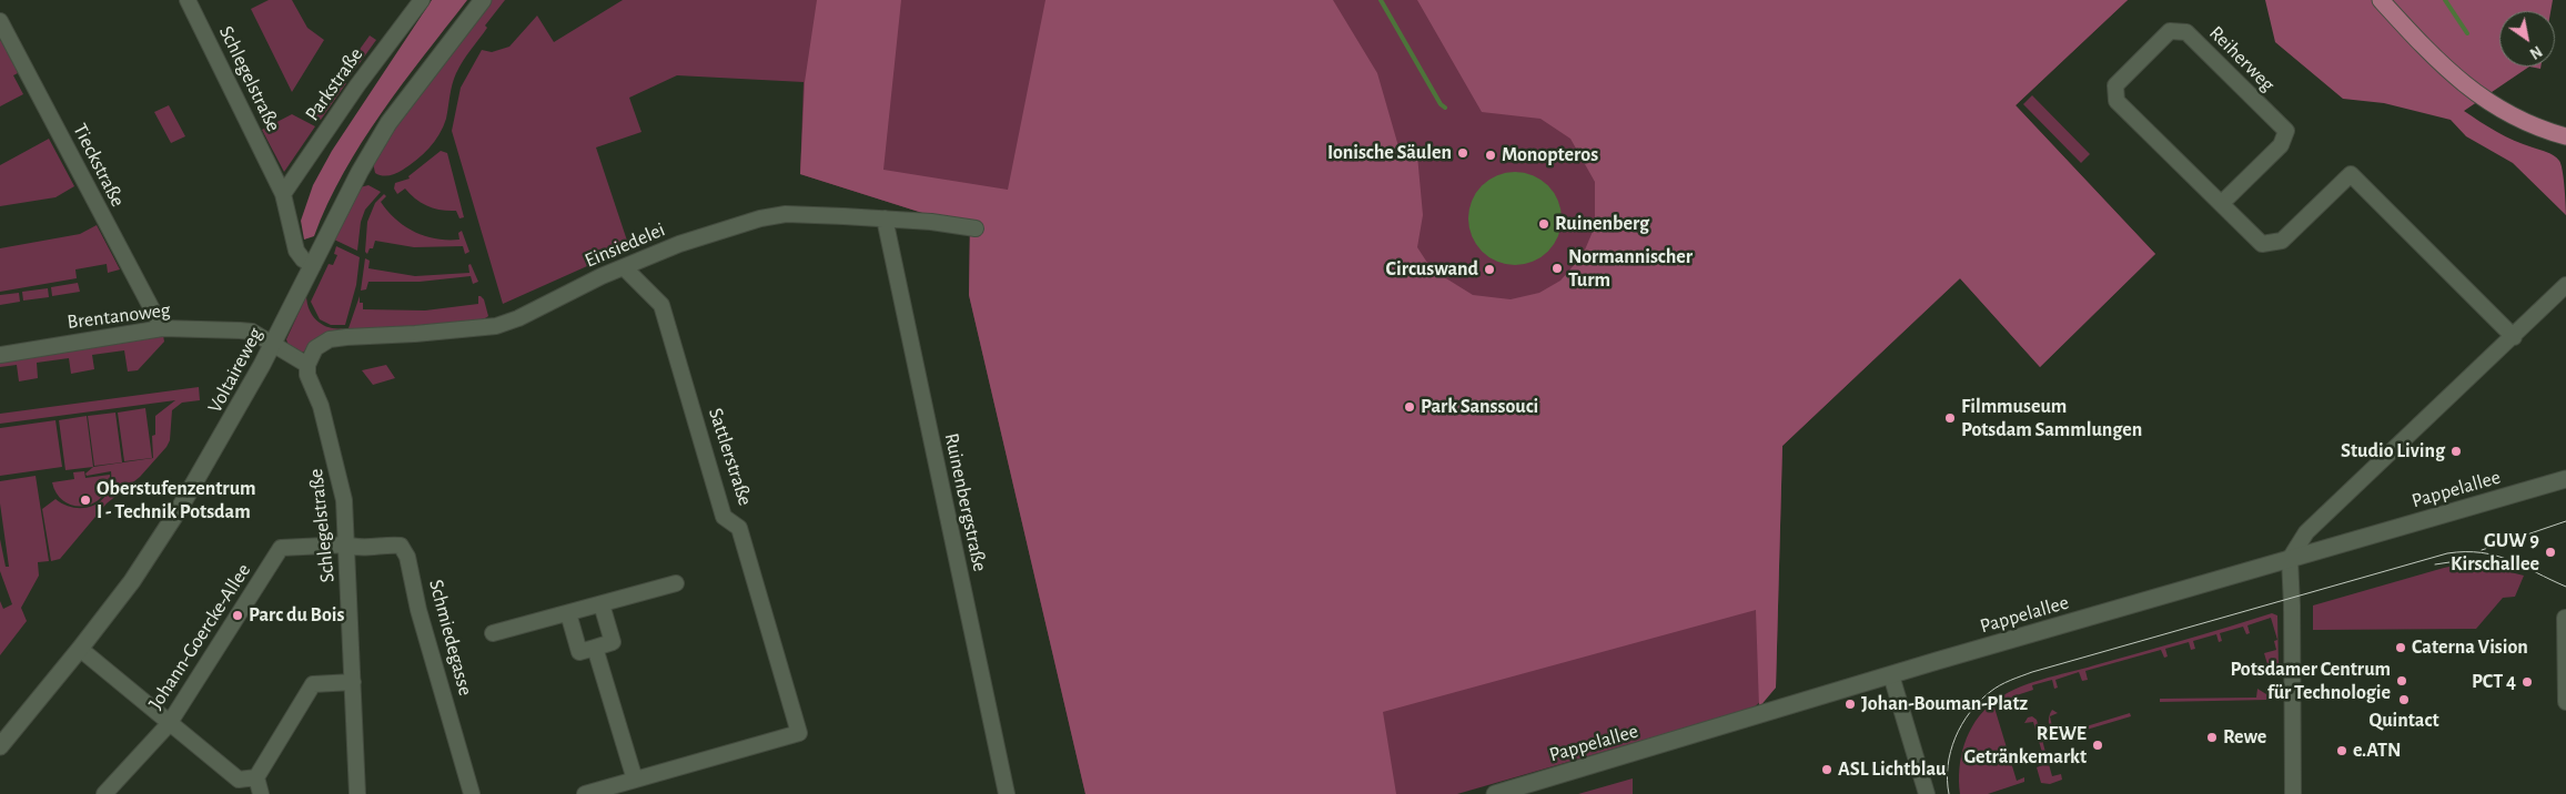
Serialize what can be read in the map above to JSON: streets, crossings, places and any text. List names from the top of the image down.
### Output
{
  "streets": {
    "street": [
      "Reiherweg",
      "Schlegelstraße",
      "Parkstraße",
      "Tieckstraße",
      "Einsiedelei",
      "Brentanoweg",
      "Voltaireweg",
      "Sattlerstraße",
      "Pappelallee",
      "Ruinenbergstraße",
      "Johann-Goercke-Allee",
      "Schmiedegasse"
    ]
  },
  "crossings": [
    ["Schlegelstraße", "Parkstraße"],
    ["Schlegelstraße", "Einsiedelei"],
    ["Schlegelstraße", "Voltaireweg"],
    ["Schlegelstraße", "Johann-Goercke-Allee"],
    ["Schlegelstraße", "Schmiedegasse"],
    ["Tieckstraße", "Brentanoweg"],
    ["Einsiedelei", "Sattlerstraße"],
    ["Einsiedelei", "Ruinenbergstraße"],
    ["Brentanoweg", "Voltaireweg"],
    ["Johann-Goercke-Allee", "Schmiedegasse"]
  ],
  "places": [
    "Ionische Säulen",
    "Monopteros",
    "Ruinenberg",
    "Normannischer Turm",
    "Circuswand",
    "Park Sanssouci",
    "Filmmuseum Potsdam Sammlungen",
    "Studio Living",
    "Oberstufenzentrum I - Technik Potsdam",
    "GUW 9 Kirschallee",
    "Parc du Bois",
    "Caterna Vision",
    "Potsdamer Centrum für Technologie",
    "PCT 4",
    "Quintact",
    "Johan-Bouman-Platz",
    "Rewe",
    "REWE Getränkemarkt",
    "e.ATN",
    "ASL Lichtblau"
  ],
  "north": "bottom right"
}
